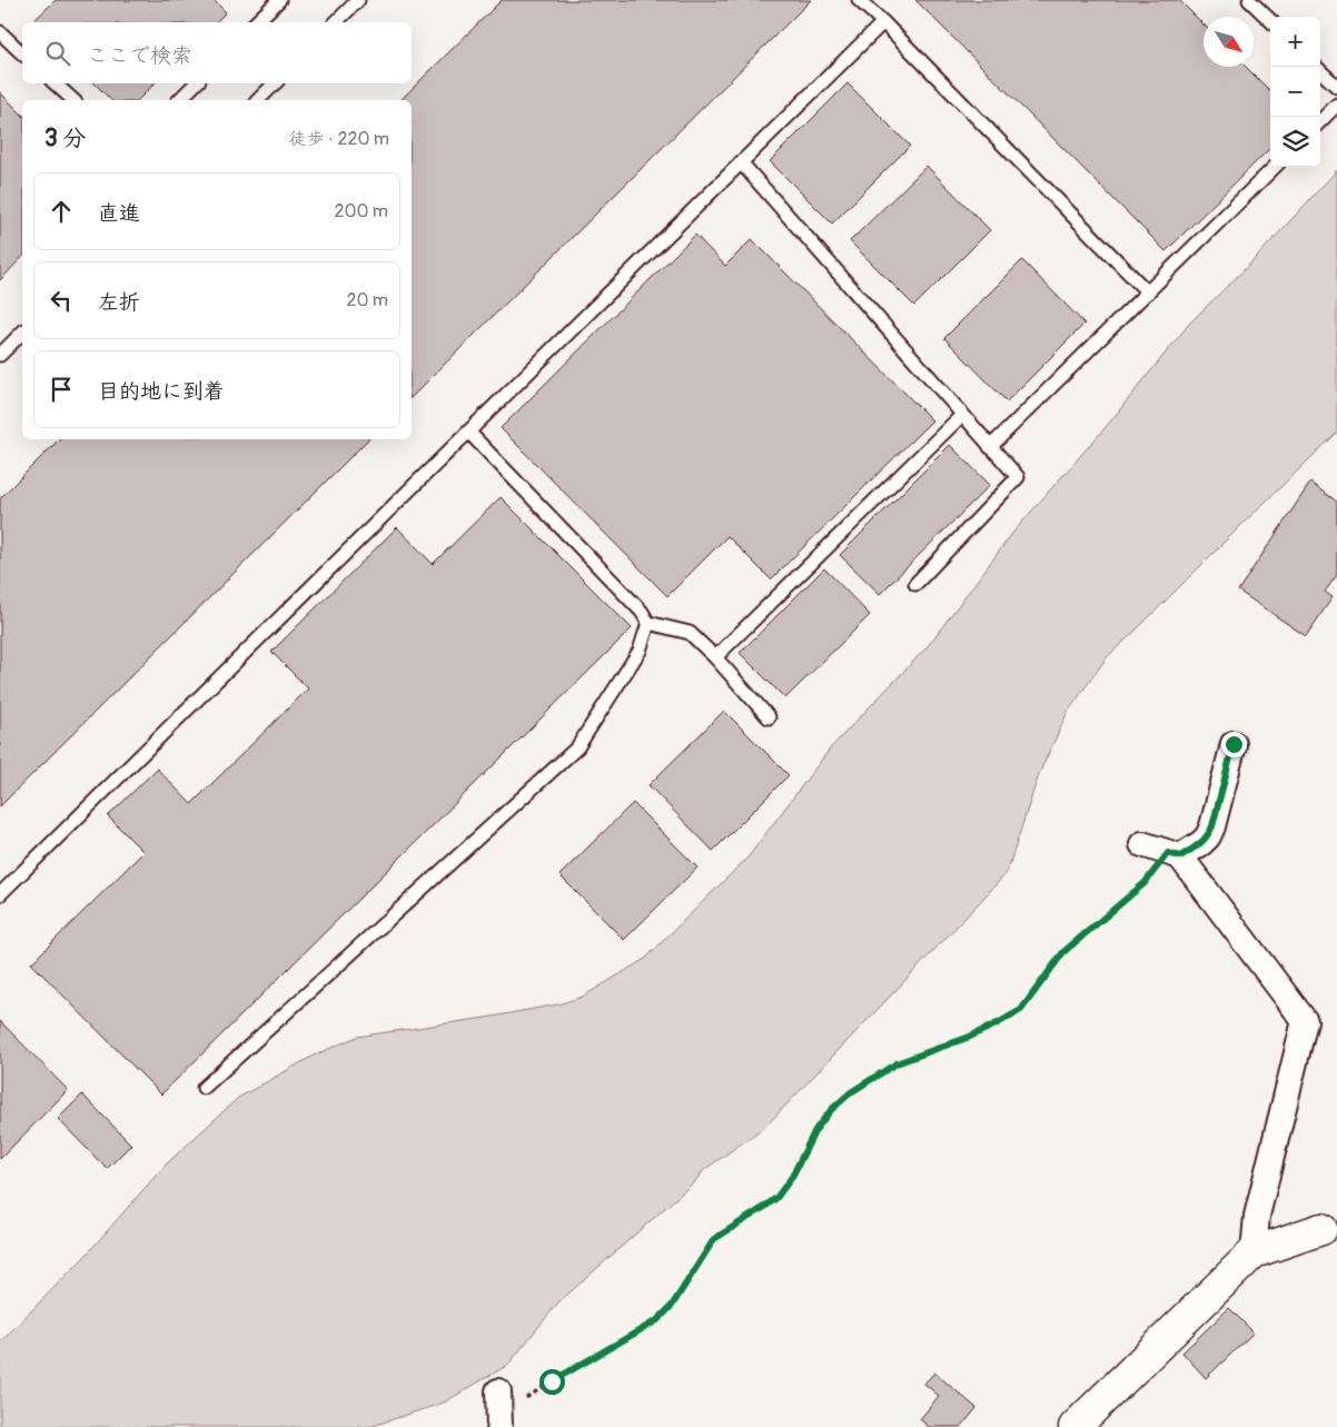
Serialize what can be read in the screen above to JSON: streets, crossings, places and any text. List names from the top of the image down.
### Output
{
  "north": "bottom right",
  "page": {
    "map_buttons": ["+", "−"],
    "search": "ここで検索",
    "heading": ["3 分", "徒歩 · 220 m"],
    "list": [
      ["直進", "200 m"],
      ["左折", "20 m"],
      "目的地に到着"
    ]
  }
}
